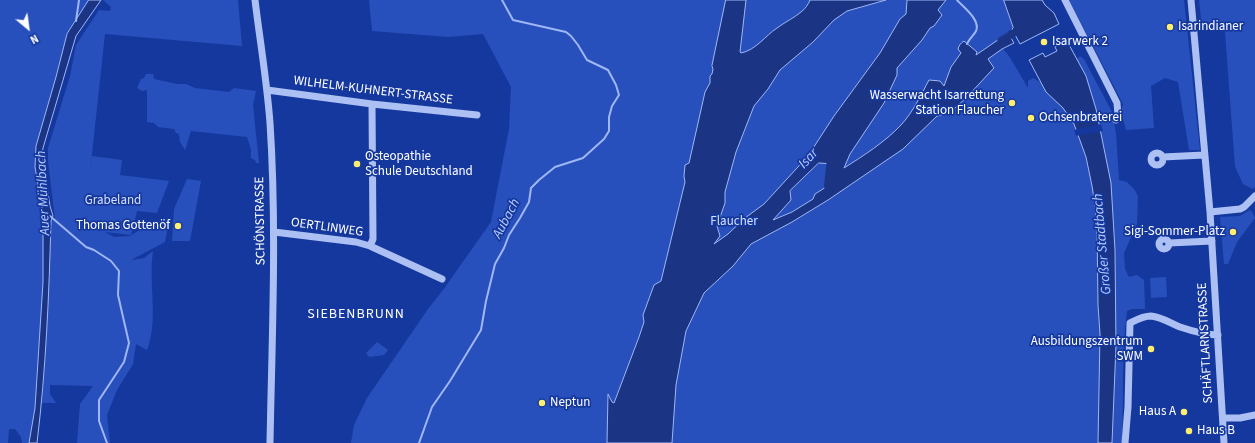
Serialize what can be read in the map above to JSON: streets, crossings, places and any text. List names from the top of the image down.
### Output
{
  "streets": {
    "street": [
      "WILHELM-KUHNERT-STRASSE",
      "SCHÖNSTRASSE",
      "OERTLINWEG",
      "SCHÄFTLARNSTRASSE"
    ]
  },
  "crossings": [
    ["WILHELM-KUHNERT-STRASSE", "SCHÖNSTRASSE"],
    ["SCHÖNSTRASSE", "OERTLINWEG"]
  ],
  "districts": ["SIEBENBRUNN"],
  "water": [
    "Isar",
    "Auer Mühlbach",
    "Aubach",
    "Großer Stadtbach"
  ],
  "parks": ["Grabeland", "Flaucher"],
  "places": [
    "Isarindianer",
    "Isarwerk 2",
    "Wasserwacht Isarrettung Station Flaucher",
    "Ochsenbraterei",
    "Osteopathie Schule Deutschland",
    "Thomas Gottenöf",
    "Sigi-Sommer-Platz",
    "Ausbildungszentrum SWM",
    "Neptun",
    "Haus A",
    "Haus B"
  ],
  "north": "bottom right"
}
